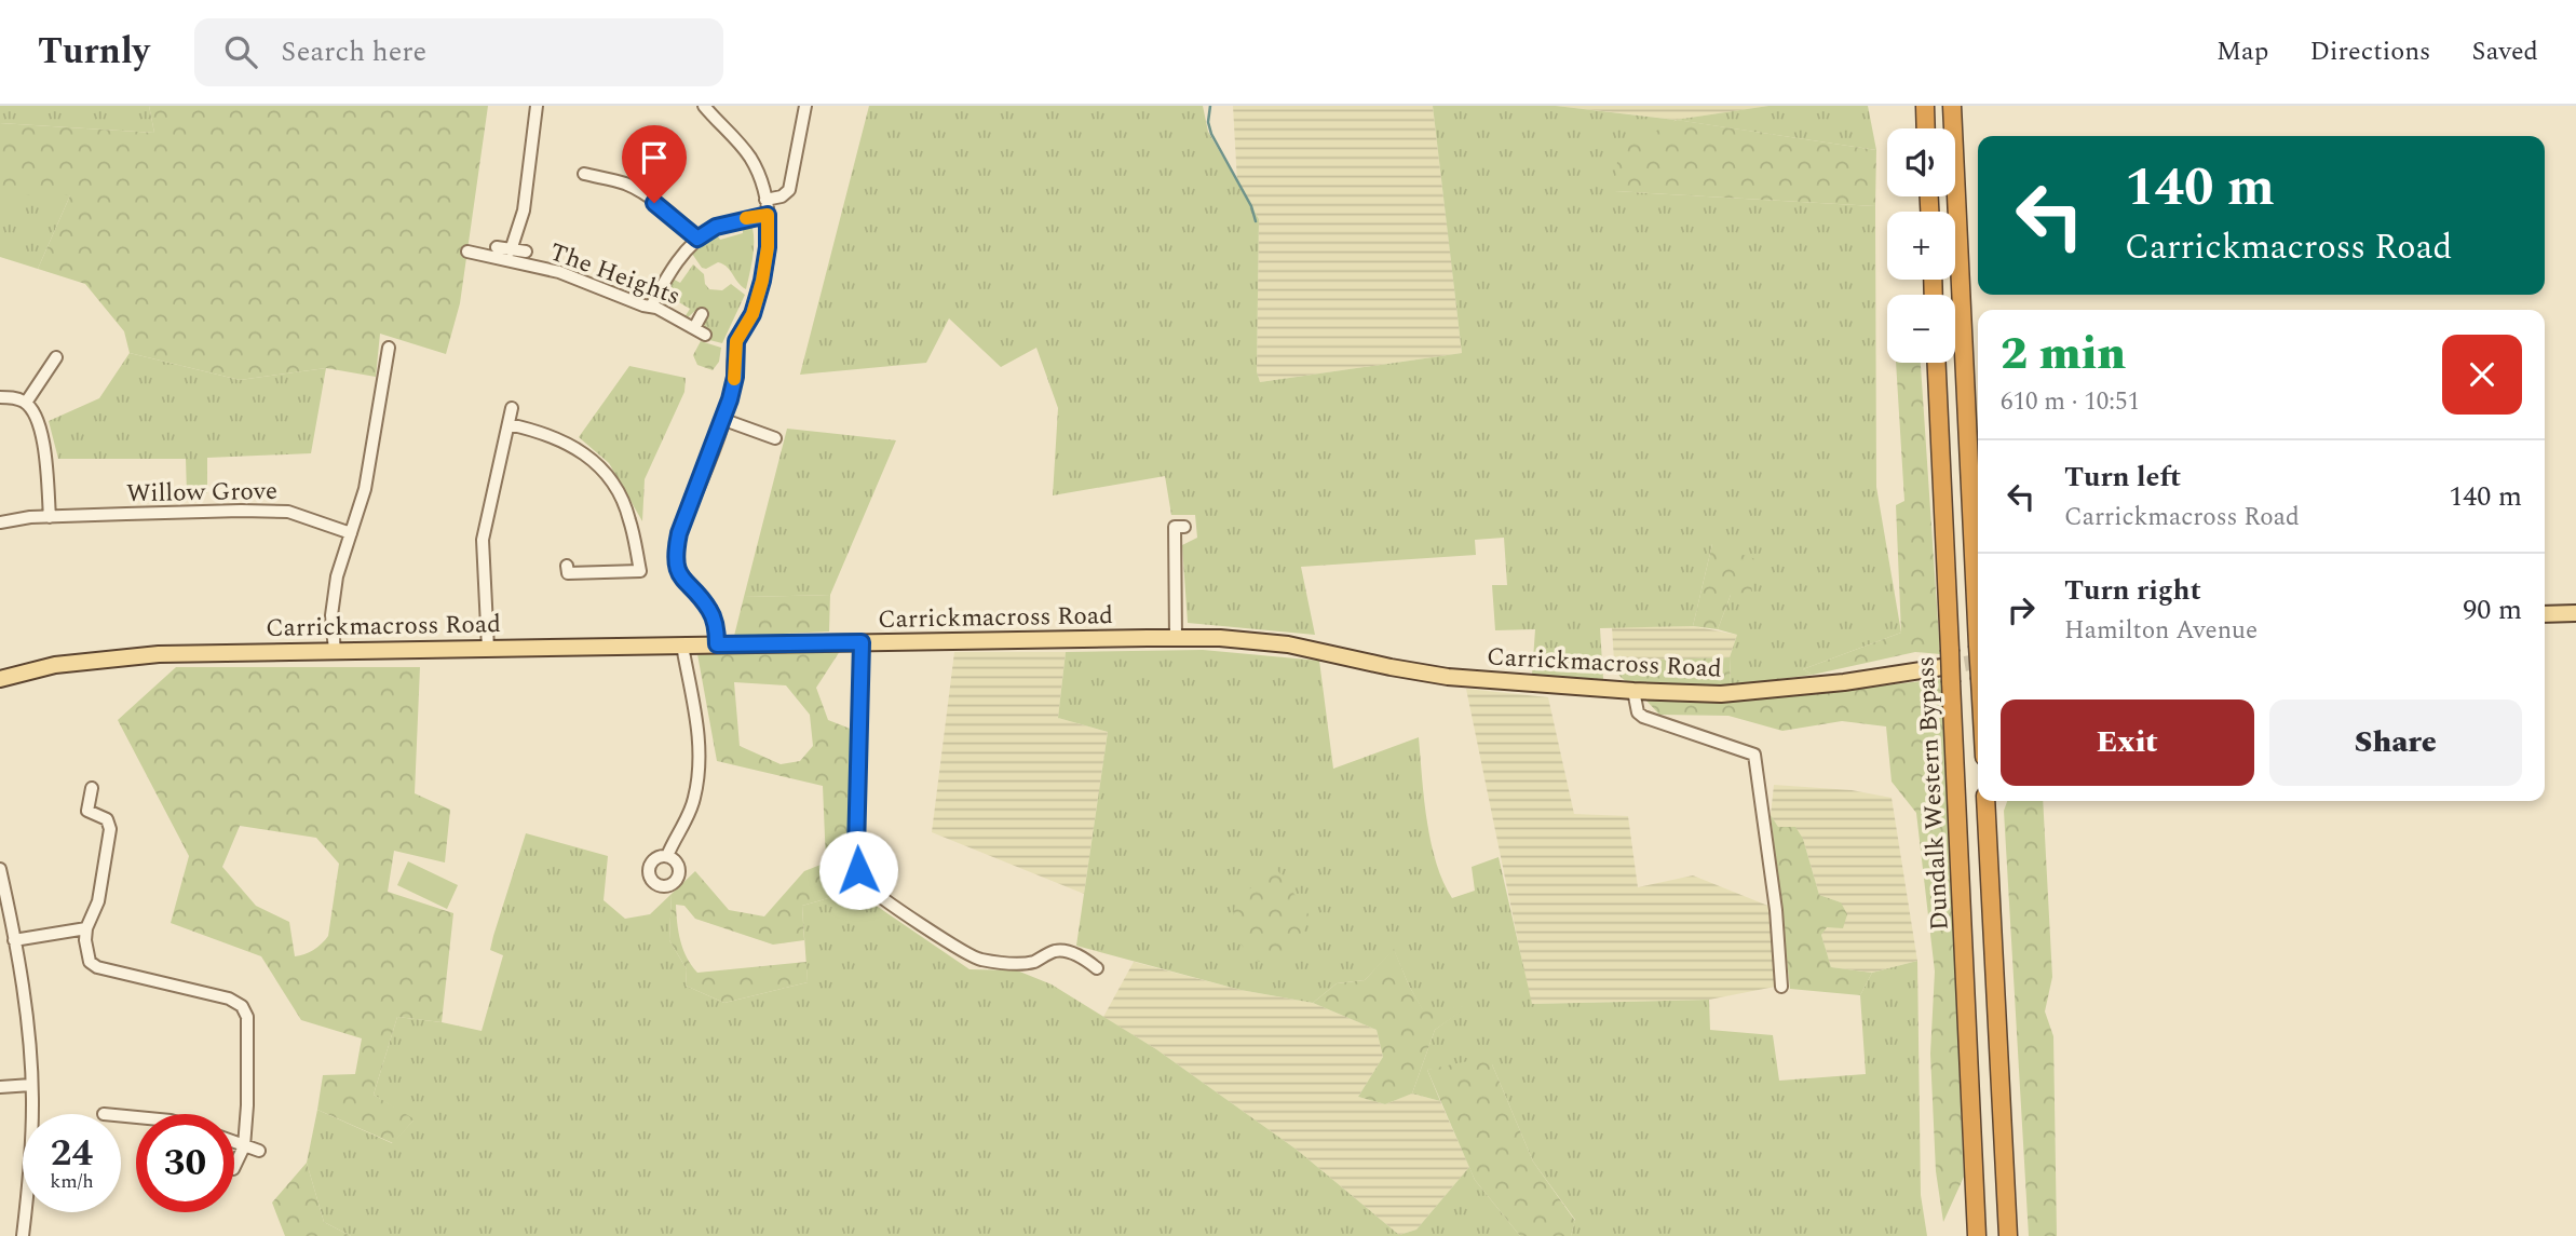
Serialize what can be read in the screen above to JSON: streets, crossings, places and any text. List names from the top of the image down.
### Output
{
  "streets": {
    "highway": ["Dundalk Western Bypass"],
    "main road": ["Carrickmacross Road"],
    "street": ["The Heights", "Willow Grove"]
  },
  "crossings": [
    ["Carrickmacross Road", "Dundalk Western Bypass"]
  ],
  "page": {
    "header": "Turnly",
    "search": "Search here",
    "nav": ["Map", "Directions", "Saved"],
    "map_buttons": ["+", "−"],
    "turn": ["140 m", "Carrickmacross Road"],
    "heading": ["2 min", "610 m · 10:51"],
    "list": [
      {
        "name": "Turn left",
        "note": "Carrickmacross Road",
        "value": "140 m"
      },
      {
        "name": "Turn right",
        "note": "Hamilton Avenue",
        "value": "90 m"
      }
    ],
    "buttons": ["Exit", "Share"],
    "speed": "24 km/h",
    "limit": "30"
  }
}
